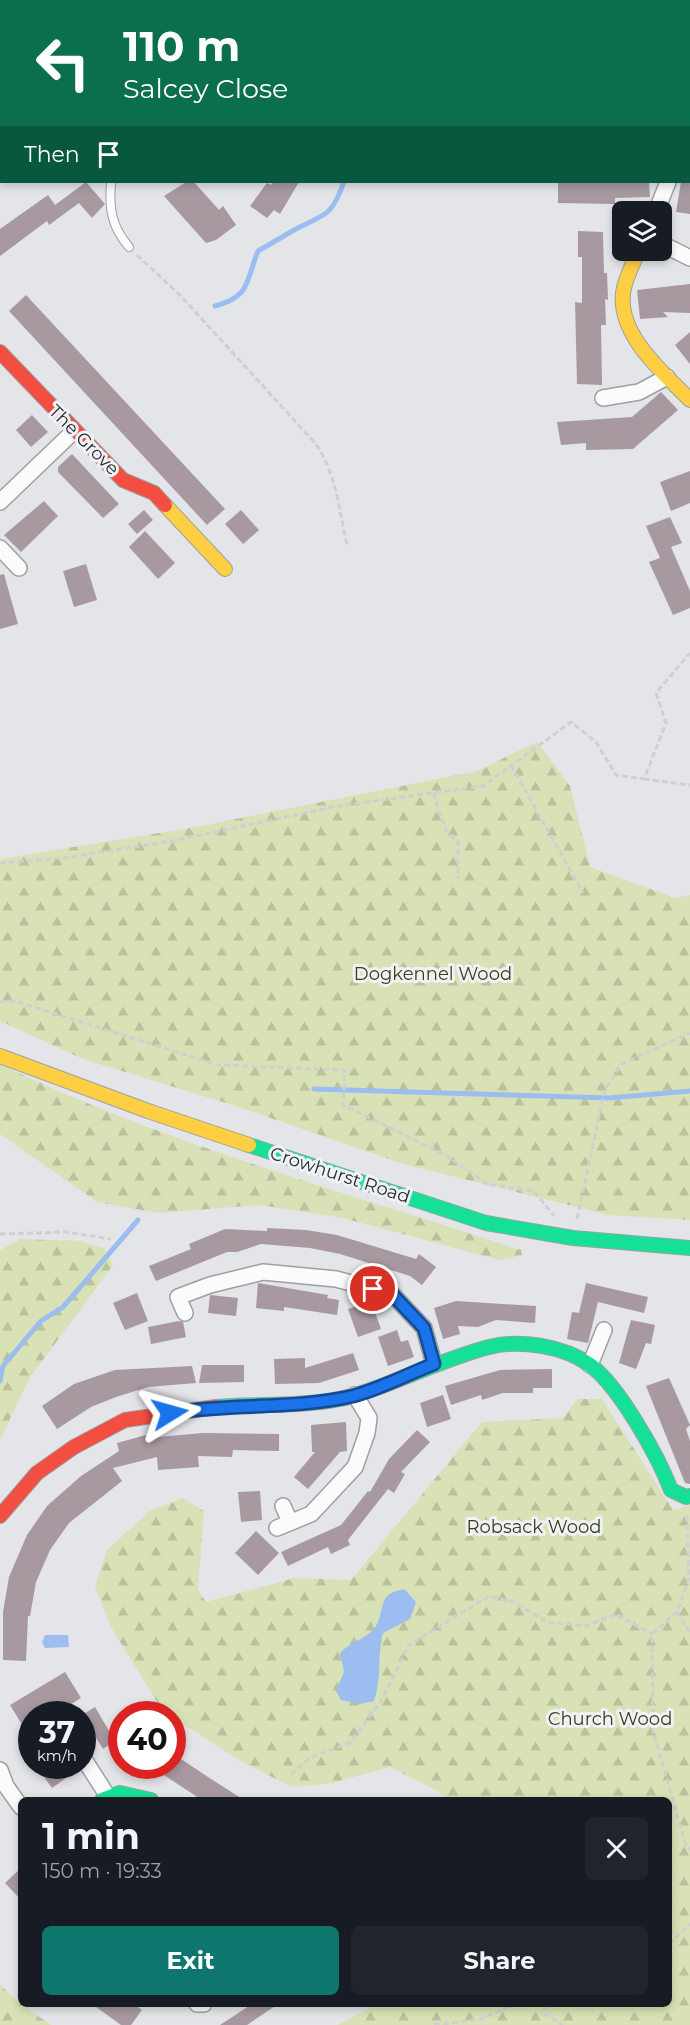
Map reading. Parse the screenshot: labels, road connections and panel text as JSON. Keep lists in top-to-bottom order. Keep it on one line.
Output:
{"streets":{"street":["The Grove","Crowhurst Road"]},"parks":["Dogkennel Wood","Robsack Wood","Church Wood"],"page":{"turn":["110 m","Salcey Close"],"then":"Then","speed":"37 km/h","limit":"40","heading":["1 min","150 m · 19:33"],"buttons":["Exit","Share"]}}
